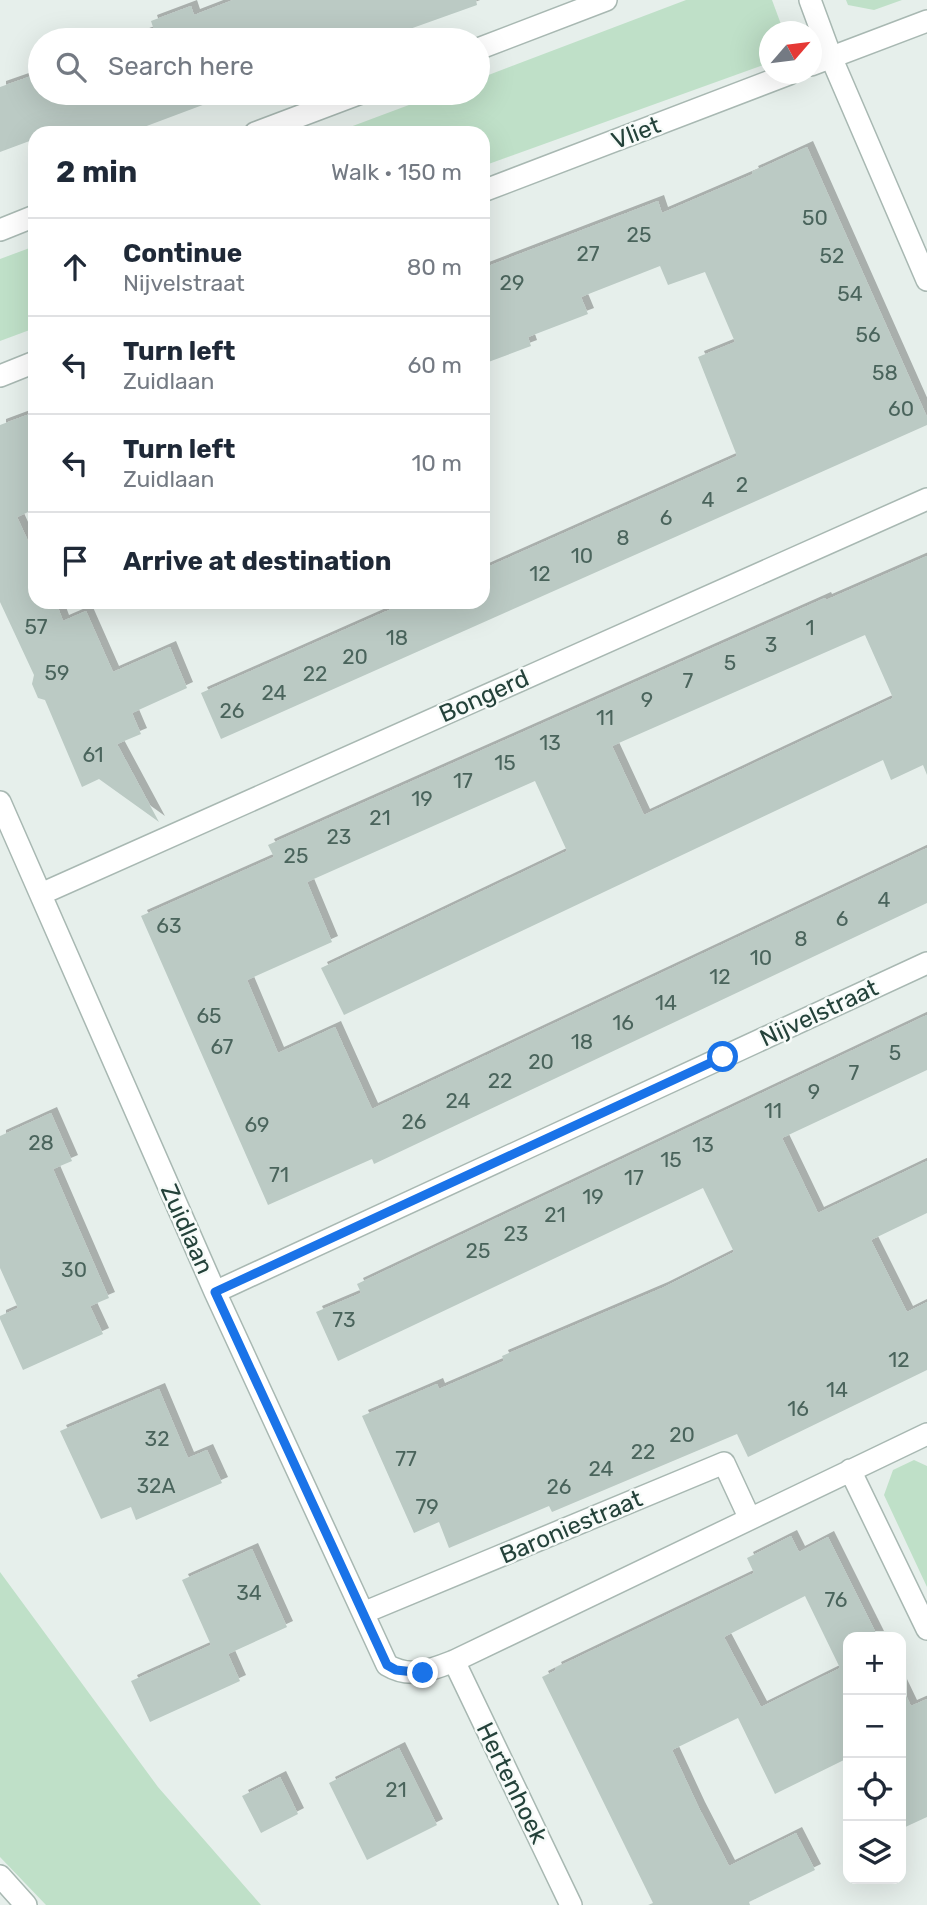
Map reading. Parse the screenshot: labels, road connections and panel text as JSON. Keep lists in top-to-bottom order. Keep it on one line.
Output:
{"streets":{"street":["Vliet","Bongerd","Nijvelstraat","Zuidlaan","Baroniestraat","Hertenhoek"]},"crossings":[["Bongerd","Zuidlaan"],["Nijvelstraat","Zuidlaan"],["Zuidlaan","Baroniestraat"],["Zuidlaan","Hertenhoek"]],"house_numbers":["50","25","27","52","29","54","56","58","60","2","4","6","8","10","12","57","1","18","3","20","5","59","22","7","24","9","26","11","13","61","15","17","19","21","23","25","4","6","63","8","10","12","14","65","16","18","67","5","20","7","22","9","24","11","26","69","28","13","15","71","17","19","21","23","25","30","73","12","14","16","20","32","22","77","24","32A","26","79","34","76","21"],"north":"top right","page":{"search":"Search here","heading":["2 min","Walk · 150 m"],"list":[["Continue","Nijvelstraat","80 m"],["Turn left","Zuidlaan","60 m"],["Turn left","Zuidlaan","10 m"],"Arrive at destination"],"map_buttons":["+","−"]}}
